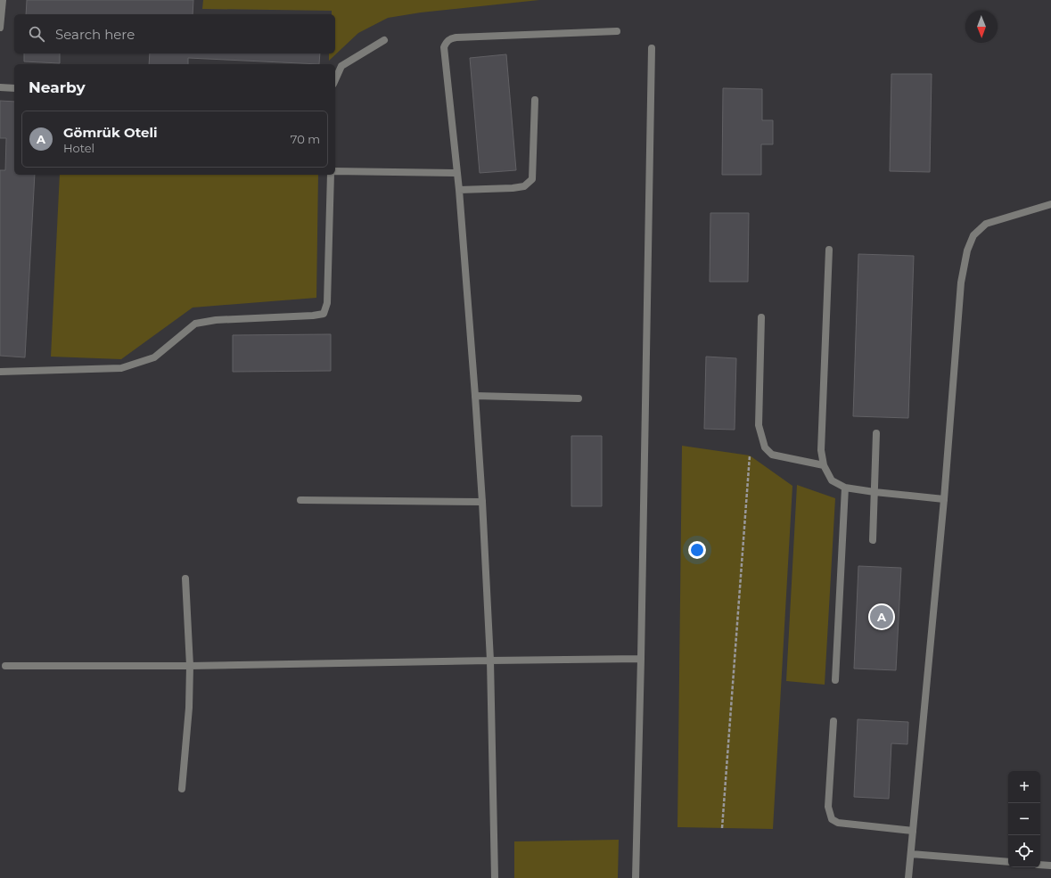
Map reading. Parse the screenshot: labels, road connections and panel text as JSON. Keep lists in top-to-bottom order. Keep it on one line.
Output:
{"north":"bottom","page":{"search":"Search here","heading":"Nearby","list":[{"mark":"A","name":"Gömrük Oteli","note":"Hotel","value":"70 m"}],"pins":"A","map_buttons":["+","−"]}}
